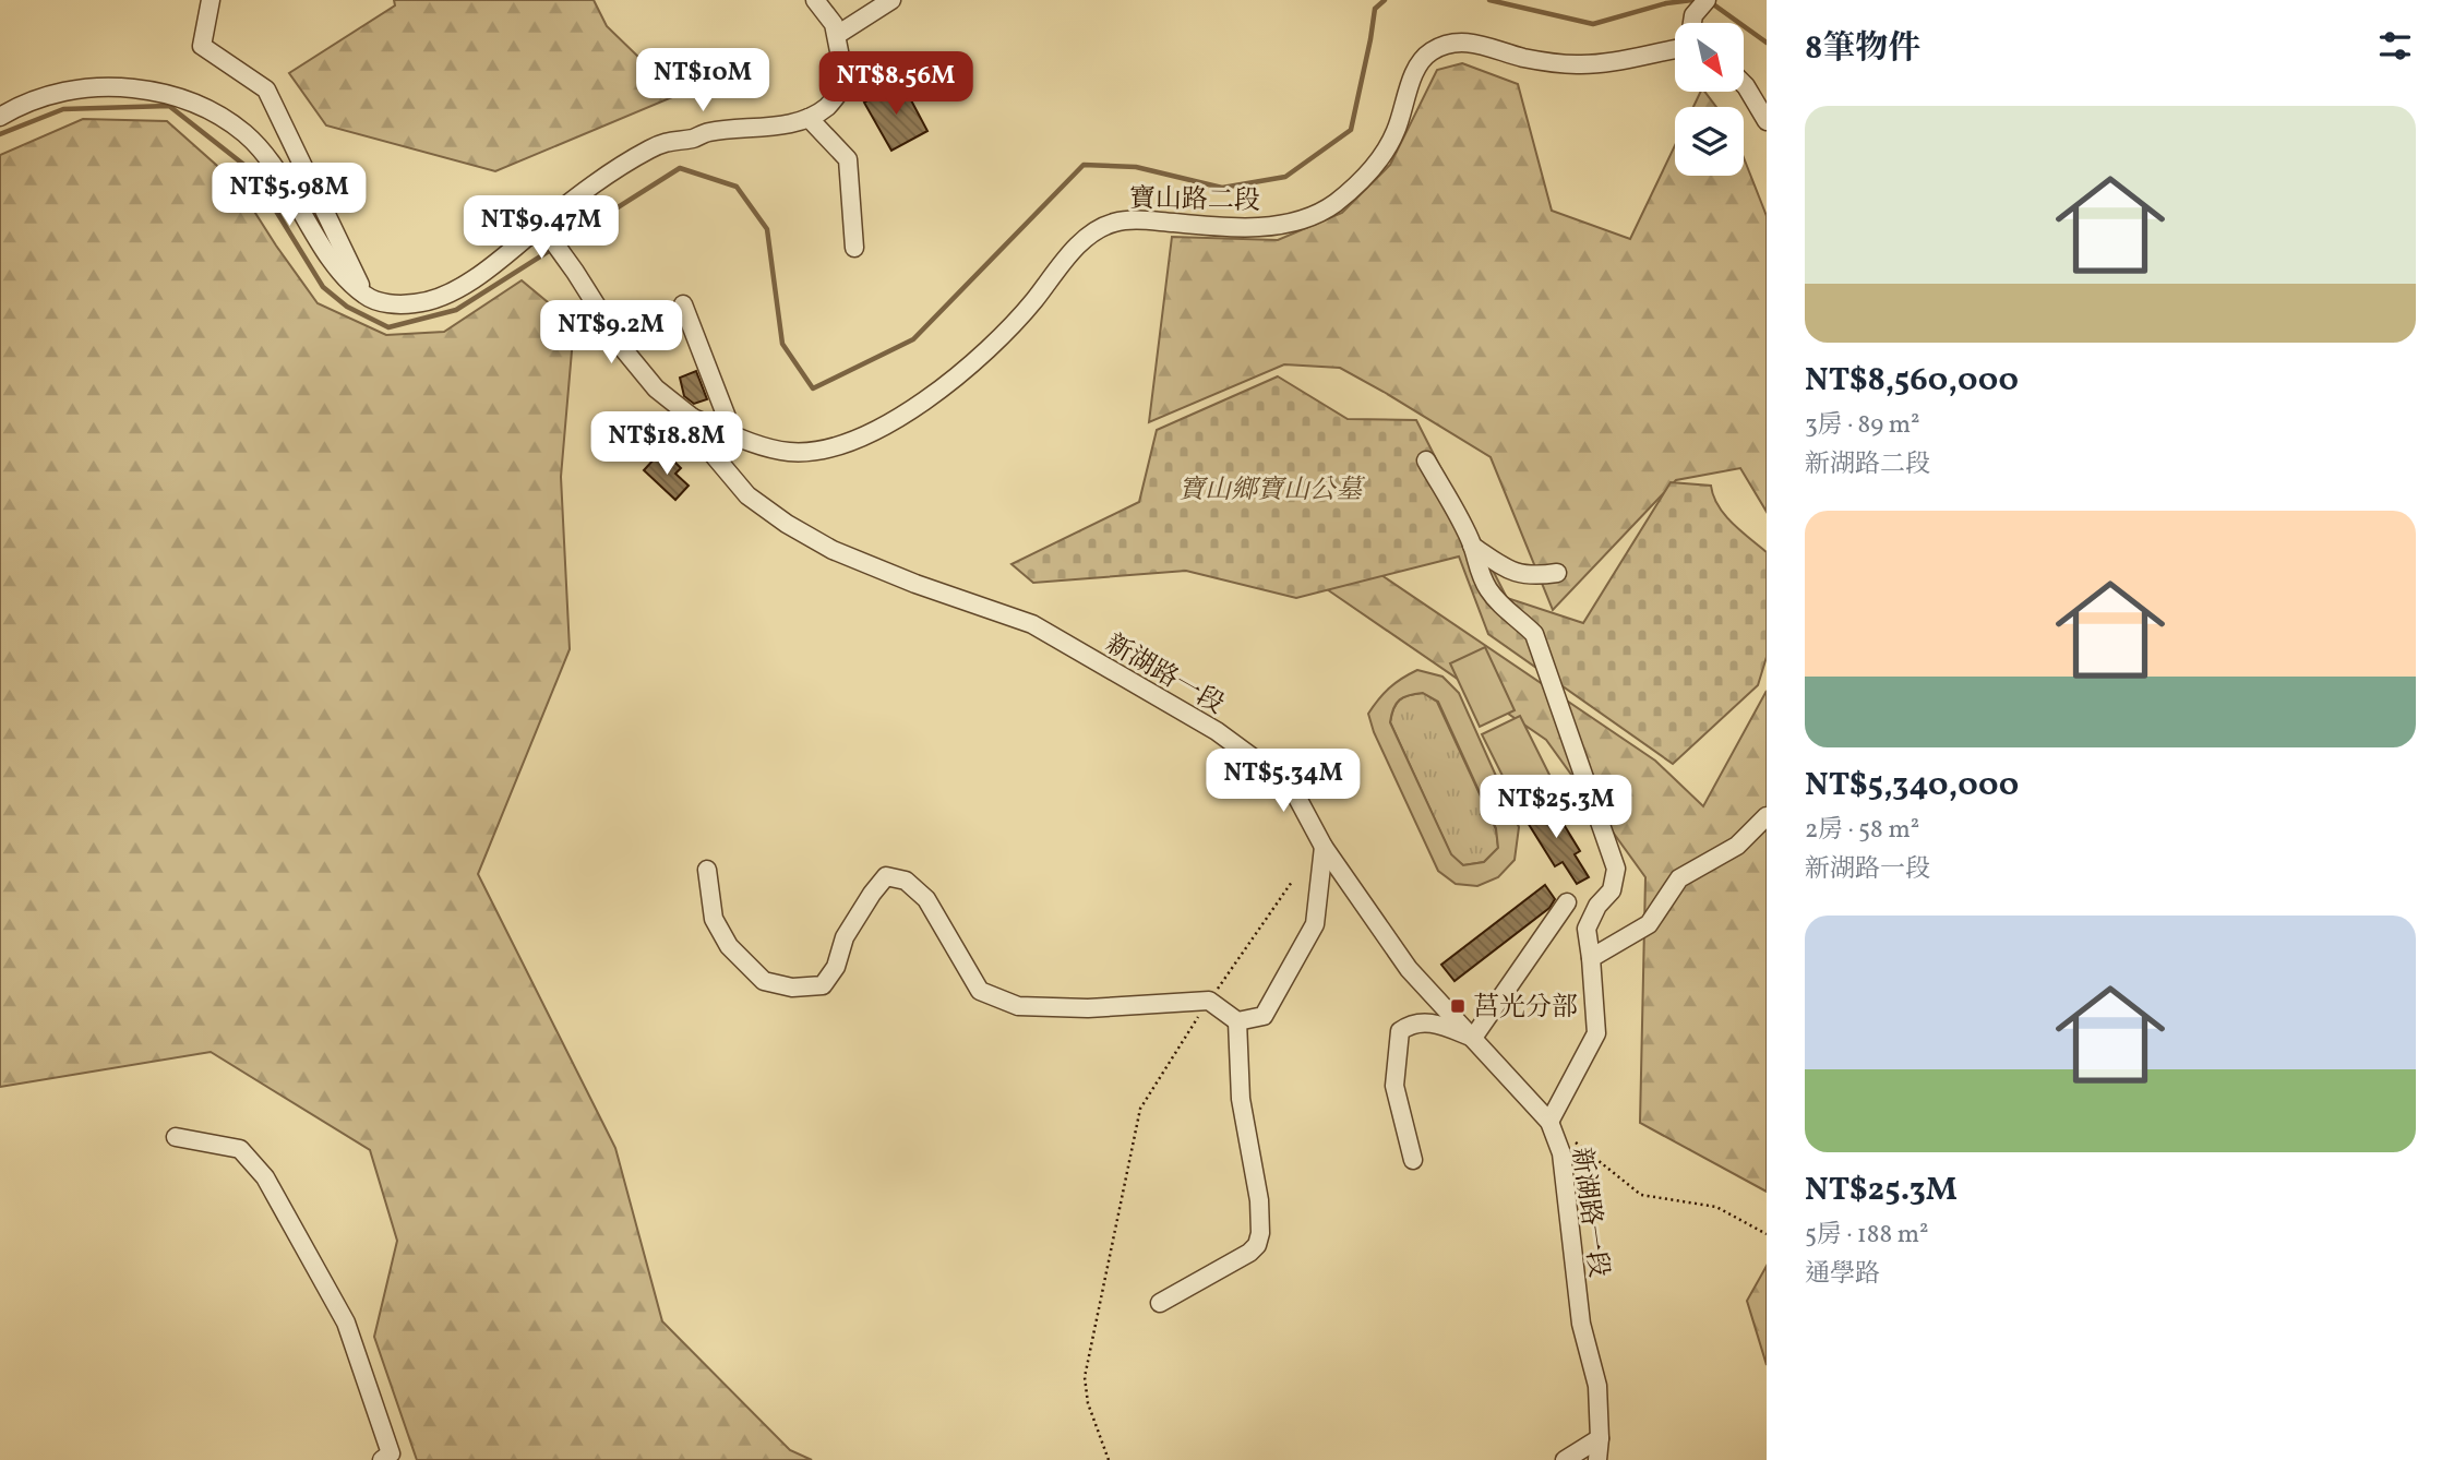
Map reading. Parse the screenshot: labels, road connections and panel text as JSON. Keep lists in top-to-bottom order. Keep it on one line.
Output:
{"streets":{"street":["寶山路二段","新湖路一段"]},"crossings":[["寶山路二段","新湖路一段"]],"parks":["寶山鄉寶山公墓"],"places":{"transit":["莒光分部"]},"north":"bottom right","page":{"heading":"8筆物件","price":["NT$10M","NT$8.56M","NT$5.98M","NT$9.47M","NT$9.2M","NT$18.8M","NT$5.34M","NT$25.3M"],"list":[{"name":"NT$8,560,000","note":"3房 · 89 m² · 新湖路二段"},{"name":"NT$5,340,000","note":"2房 · 58 m² · 新湖路一段"},{"name":"NT$25.3M","note":"5房 · 188 m² · 通學路"}]}}
